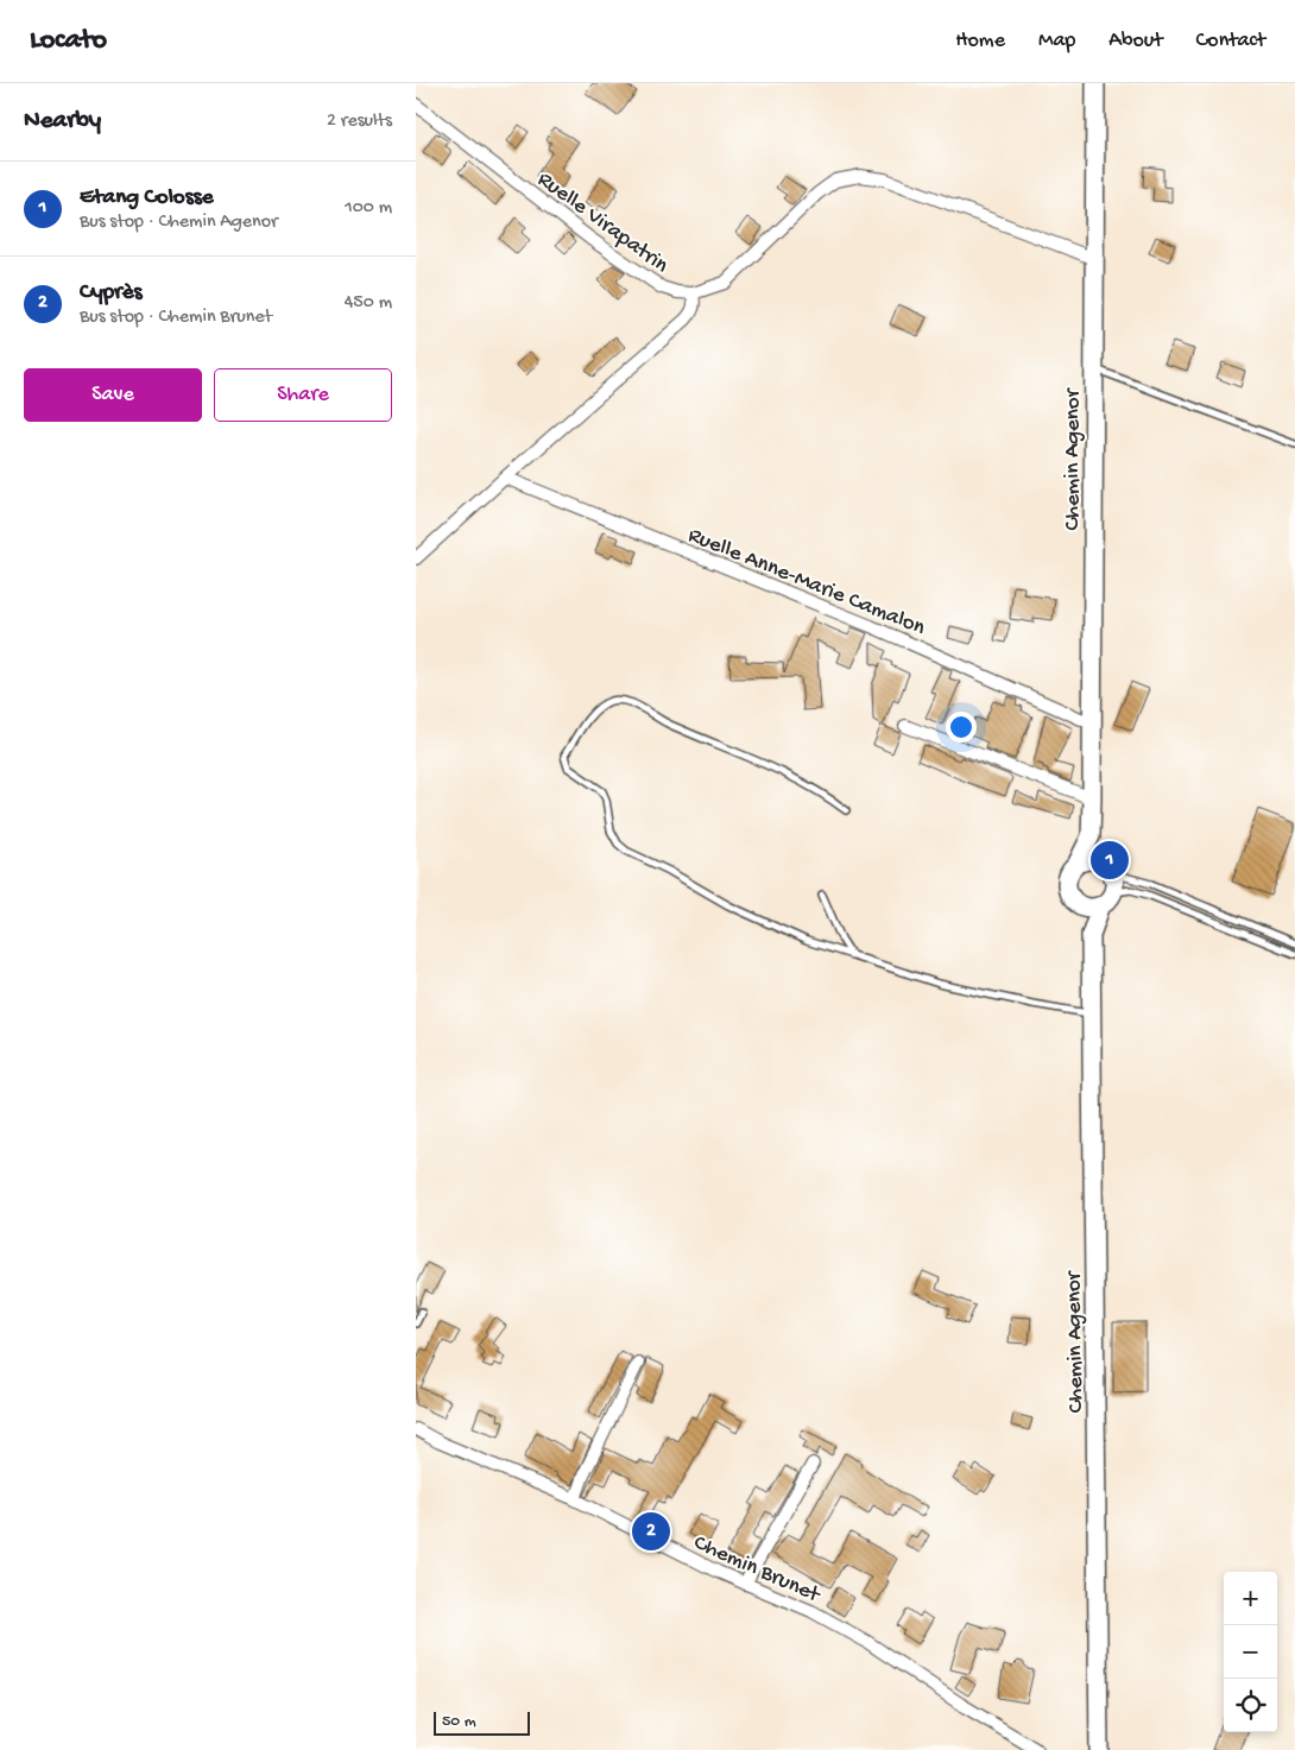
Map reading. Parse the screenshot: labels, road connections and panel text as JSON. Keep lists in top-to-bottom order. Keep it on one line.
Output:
{"streets":{"main road":["Chemin Agenor"],"street":["Ruelle Virapatrin","Ruelle Anne-Marie Camalon","Chemin Brunet"]},"crossings":[["Ruelle Virapatrin","Chemin Agenor"],["Chemin Agenor","Ruelle Anne-Marie Camalon"]],"scale_bar":"50 m","page":{"header":"Locato","nav":["Home","Map","About","Contact"],"heading":["Nearby","2 results"],"list":[{"mark":"1","name":"Etang Colosse","note":"Bus stop · Chemin Agenor","value":"100 m"},{"mark":"2","name":"Cyprès","note":"Bus stop · Chemin Brunet","value":"450 m"}],"buttons":["Save","Share"],"pins":["1","2"],"map_buttons":["+","−"],"scale":"50 m"}}
